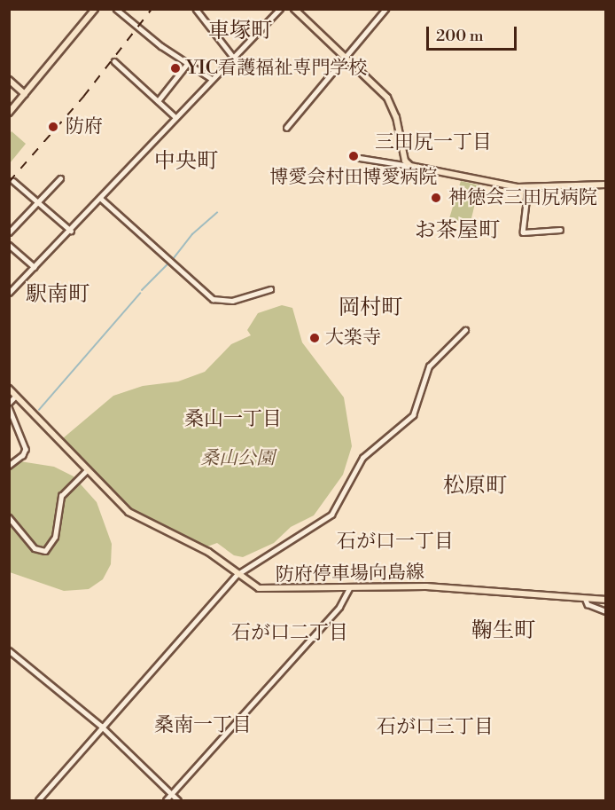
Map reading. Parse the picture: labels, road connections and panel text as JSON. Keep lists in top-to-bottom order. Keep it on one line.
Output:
{"streets":{"main road":["防府停車場向島線"]},"districts":["車塚町","三田尻一丁目","中央町","お茶屋町","駅南町","岡村町","桑山一丁目","松原町","石が口一丁目","鞠生町","石が口二丁目","桑南一丁目","石が口三丁目"],"parks":["桑山公園"],"places":["YIC看護福祉専門学校","防府","博愛会村田博愛病院","神徳会三田尻病院","大楽寺"],"scale_bar":"200 m"}
